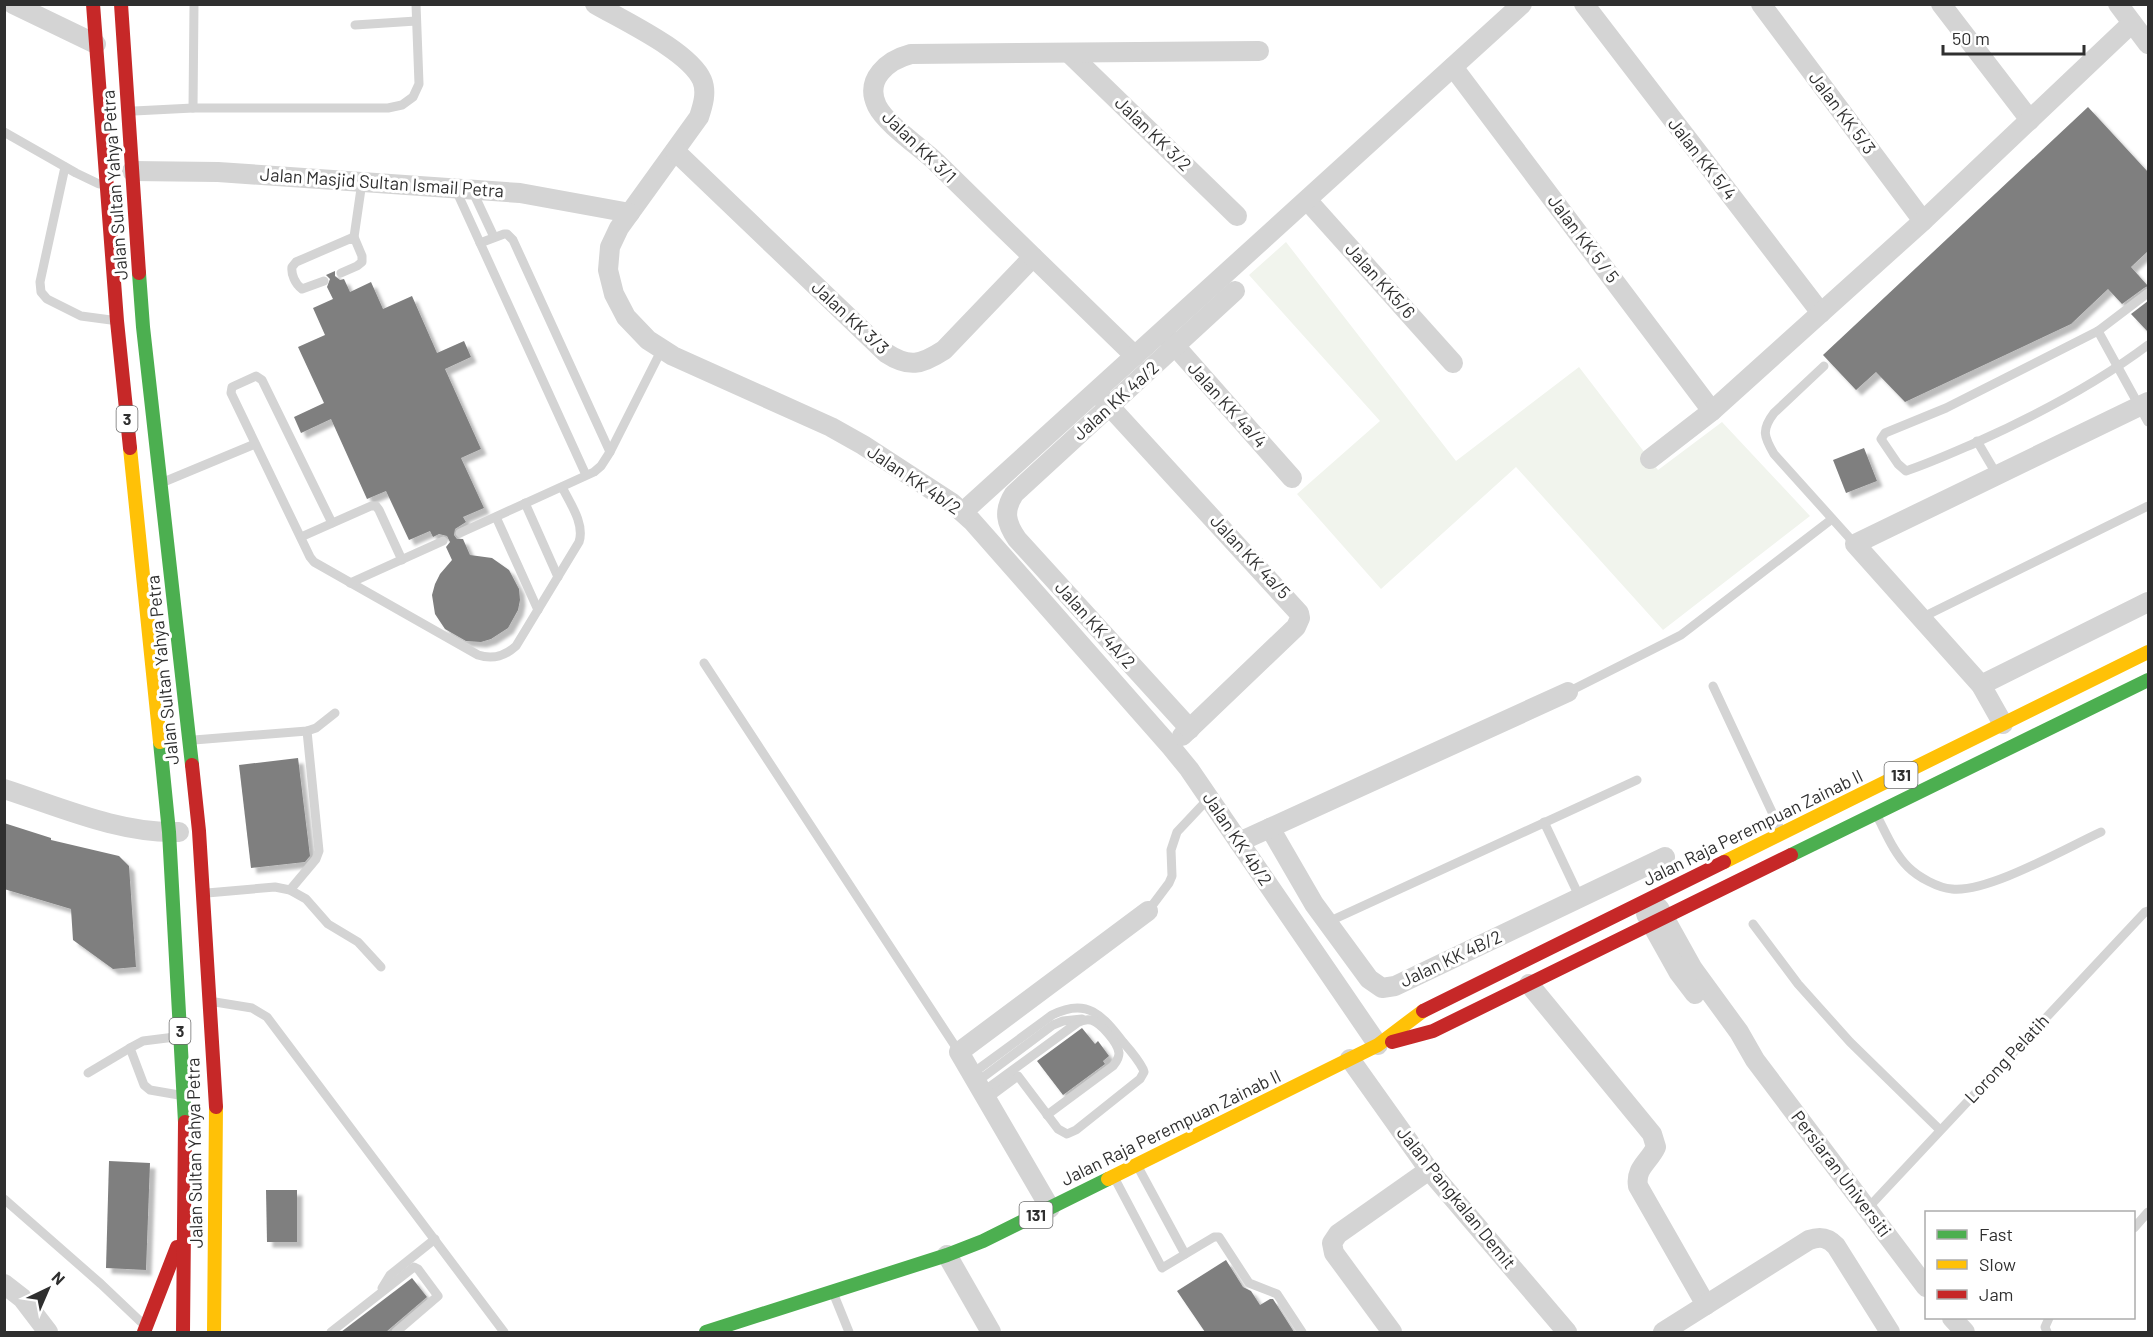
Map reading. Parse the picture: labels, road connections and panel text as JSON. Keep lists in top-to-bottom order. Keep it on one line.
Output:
{"streets":{"main road":["Jalan Sultan Yahya Petra","3","131","Jalan Raja Perempuan Zainab II"],"street":["Jalan KK 5/3","Jalan KK 3/2","Jalan KK 3/1","Jalan KK 5/4","Jalan Masjid Sultan Ismail Petra","Jalan KK 5 / 5","Jalan KK5/6","Jalan KK 3/3","Jalan KK 4a/2","Jalan KK 4a/4","Jalan KK 4b/2","Jalan KK 4a/5","Jalan KK 4A/2","Jalan KK 4B/2","Persiaran Universiti","Jalan Pangkalan Demit"],"lane":["Lorong Pelatih"]},"crossings":[["Jalan KK 3/2","Jalan KK 3/1"],["Jalan KK 3/1","Jalan KK 3/3"],["Jalan Masjid Sultan Ismail Petra","Jalan Sultan Yahya Petra"],["Jalan Masjid Sultan Ismail Petra","Jalan KK 4b/2"],["Jalan KK 3/3","Jalan KK 4b/2"],["Jalan KK 4a/2","Jalan KK 4a/4"],["Jalan KK 4a/2","Jalan KK 4a/5"],["Jalan KK 4a/2","Jalan KK 4A/2"],["Jalan KK 4b/2","Jalan KK 4a/5"],["Jalan KK 4b/2","Jalan Raja Perempuan Zainab II"],["Jalan KK 4a/5","Jalan KK 4A/2"],["Jalan Raja Perempuan Zainab II","Persiaran Universiti"],["Jalan Raja Perempuan Zainab II","Jalan Pangkalan Demit"],["Lorong Pelatih","Persiaran Universiti"]],"legend":["Fast","Slow","Jam"],"scale_bar":"50 m","north":"top right"}
